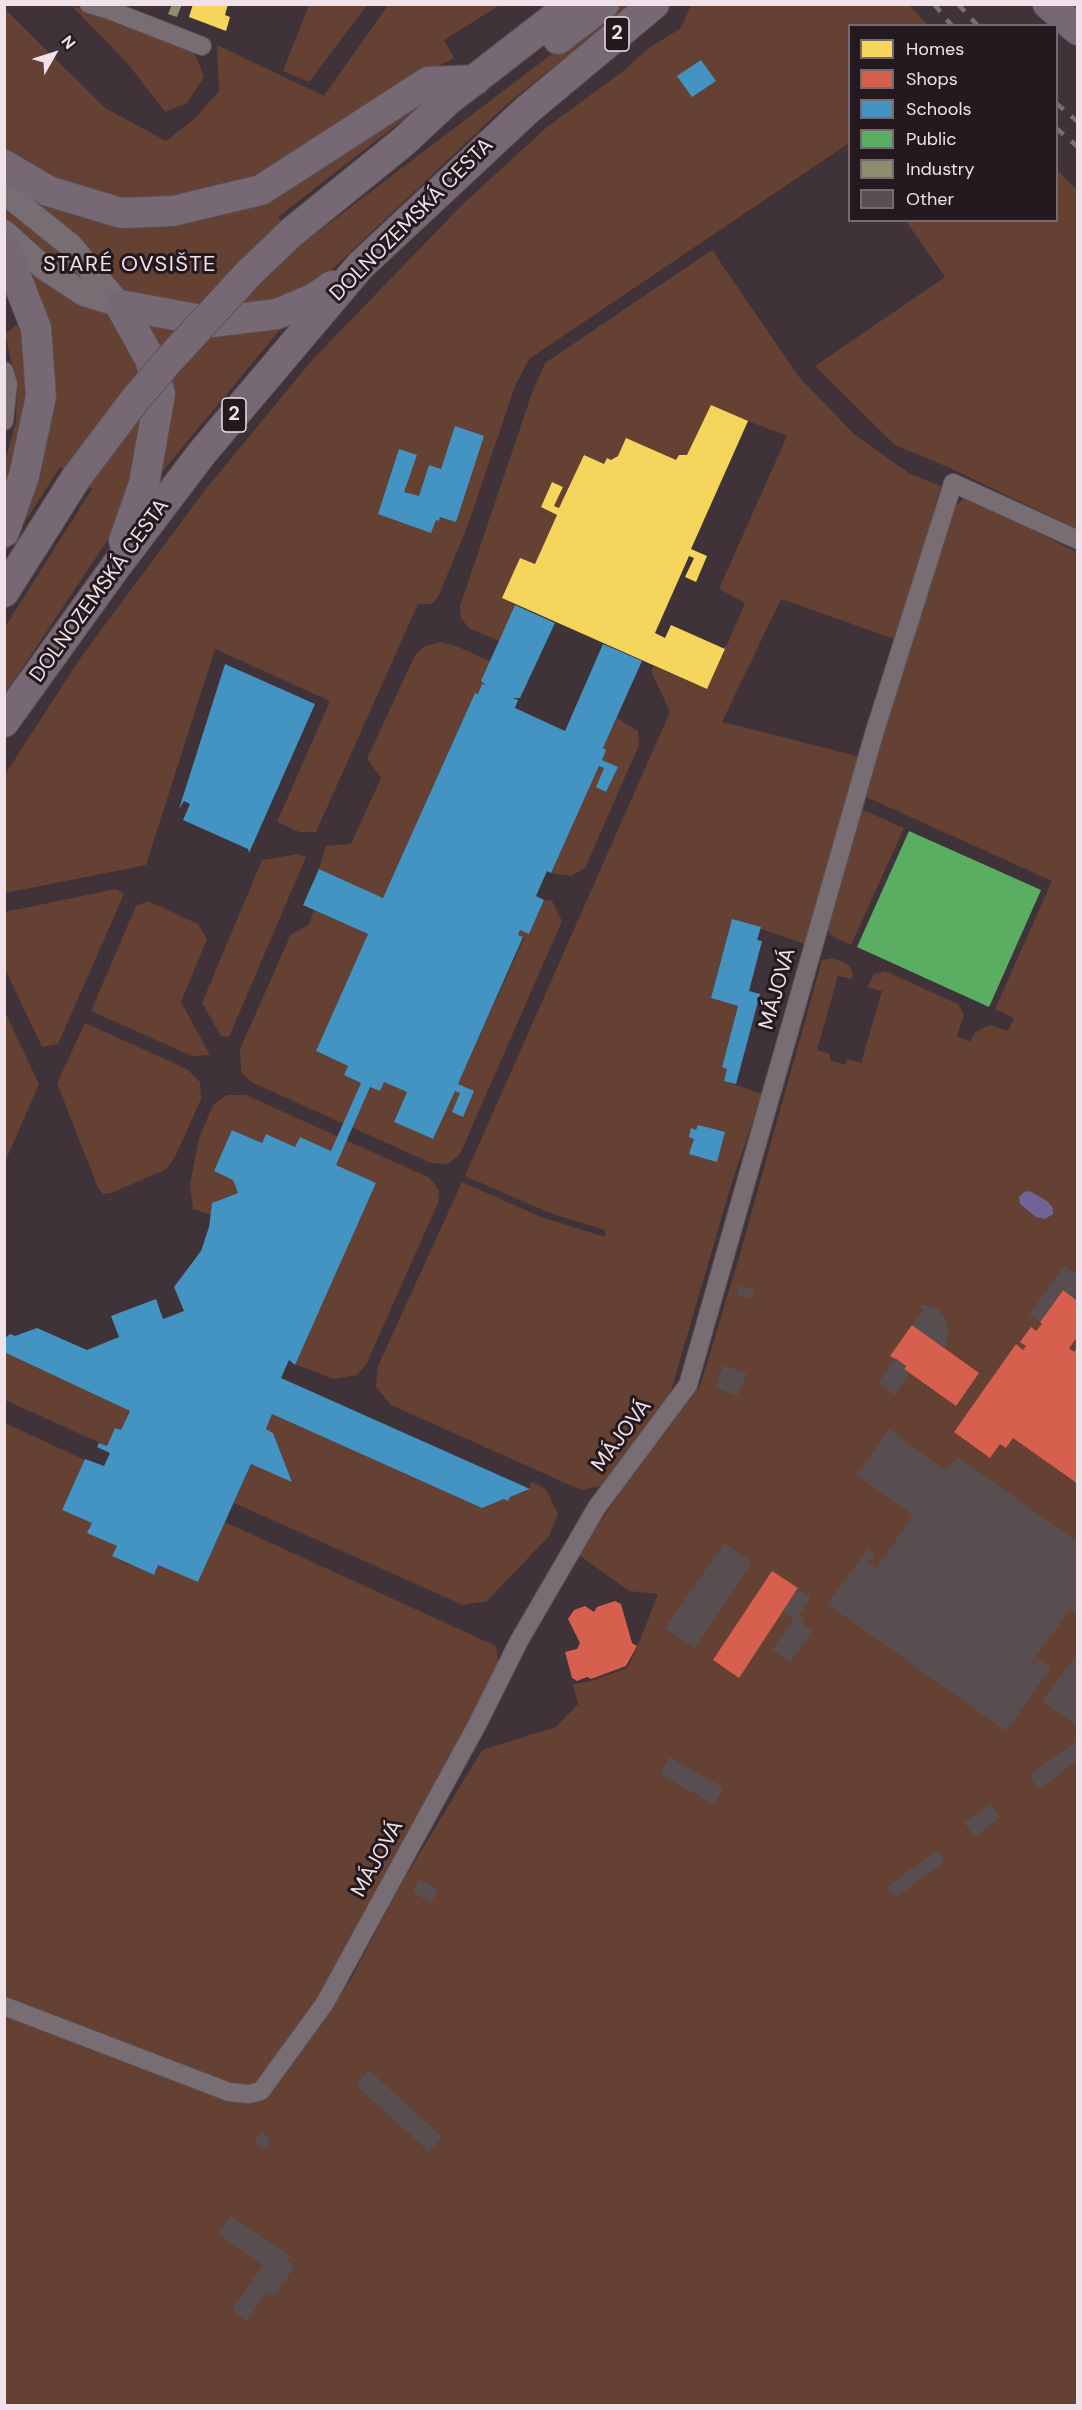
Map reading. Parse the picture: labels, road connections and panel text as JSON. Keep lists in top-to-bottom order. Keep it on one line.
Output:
{"streets":{"main road":["2","DOLNOZEMSKÁ CESTA"],"street":["MÁJOVÁ"]},"districts":["STARÉ OVSIŠTE"],"legend":["Homes","Shops","Schools","Public","Industry","Other"],"north":"top right"}
